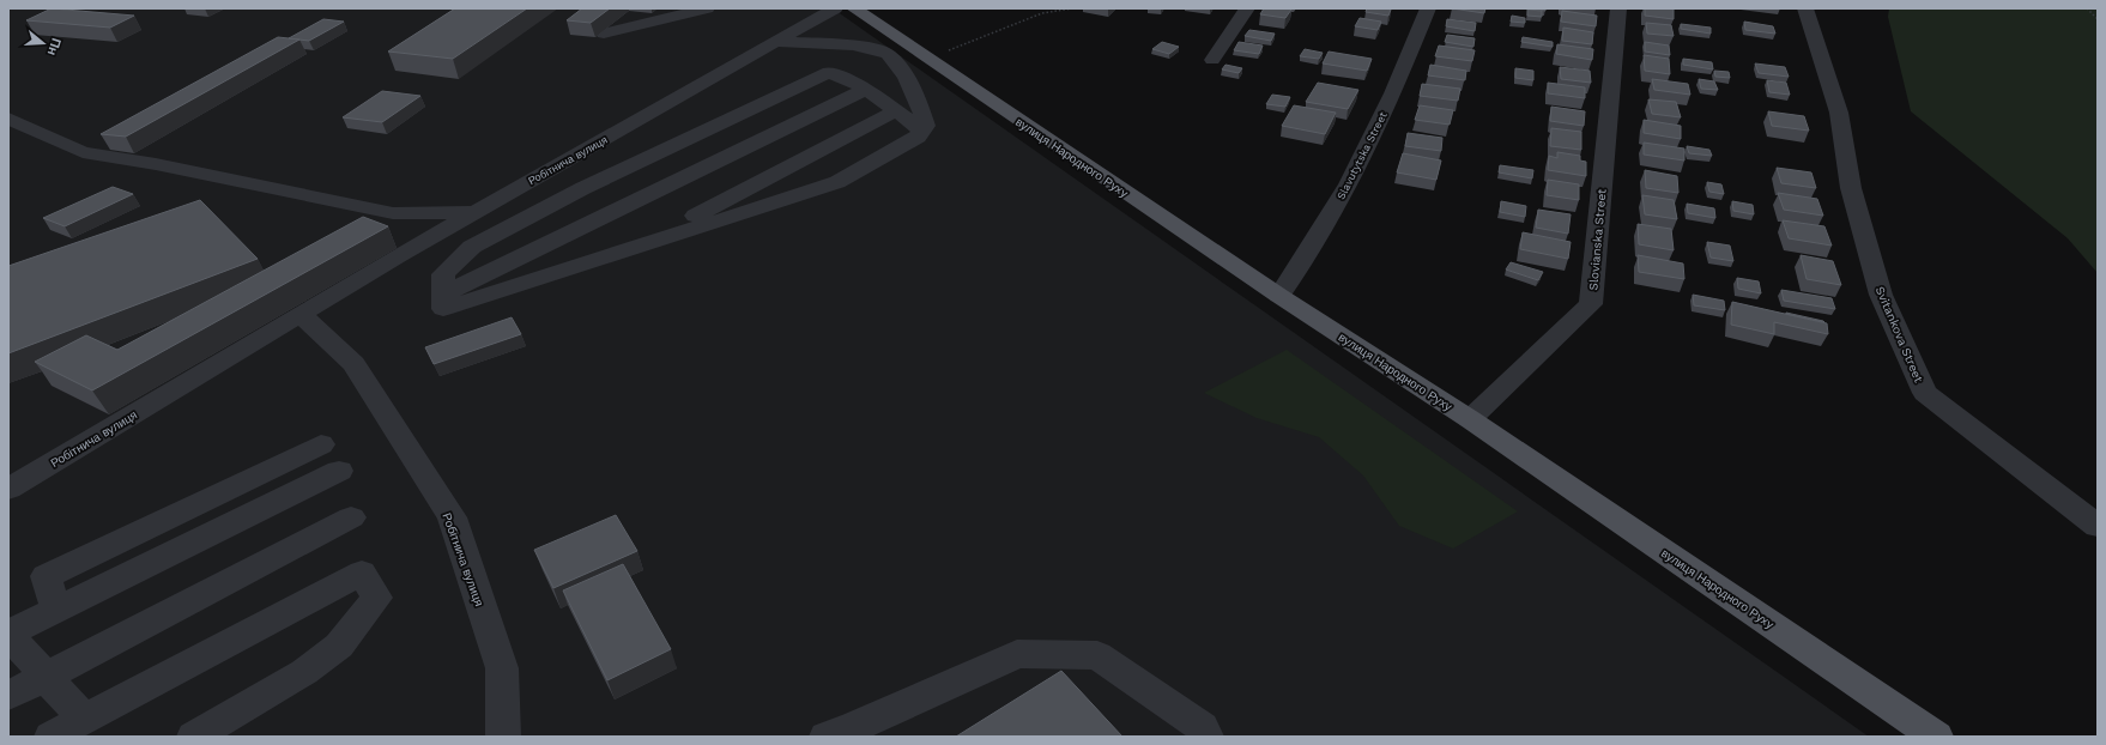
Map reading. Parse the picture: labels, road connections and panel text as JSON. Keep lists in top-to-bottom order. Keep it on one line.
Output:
{"streets":{"main road":["вулиця Народного Руху"],"street":["Slavutytska Street","Робітнича вулиця","Slovianska Street","Svitankova Street"]},"crossings":[["Slavutytska Street","вулиця Народного Руху"],["вулиця Народного Руху","Slovianska Street"]],"north":"right"}
